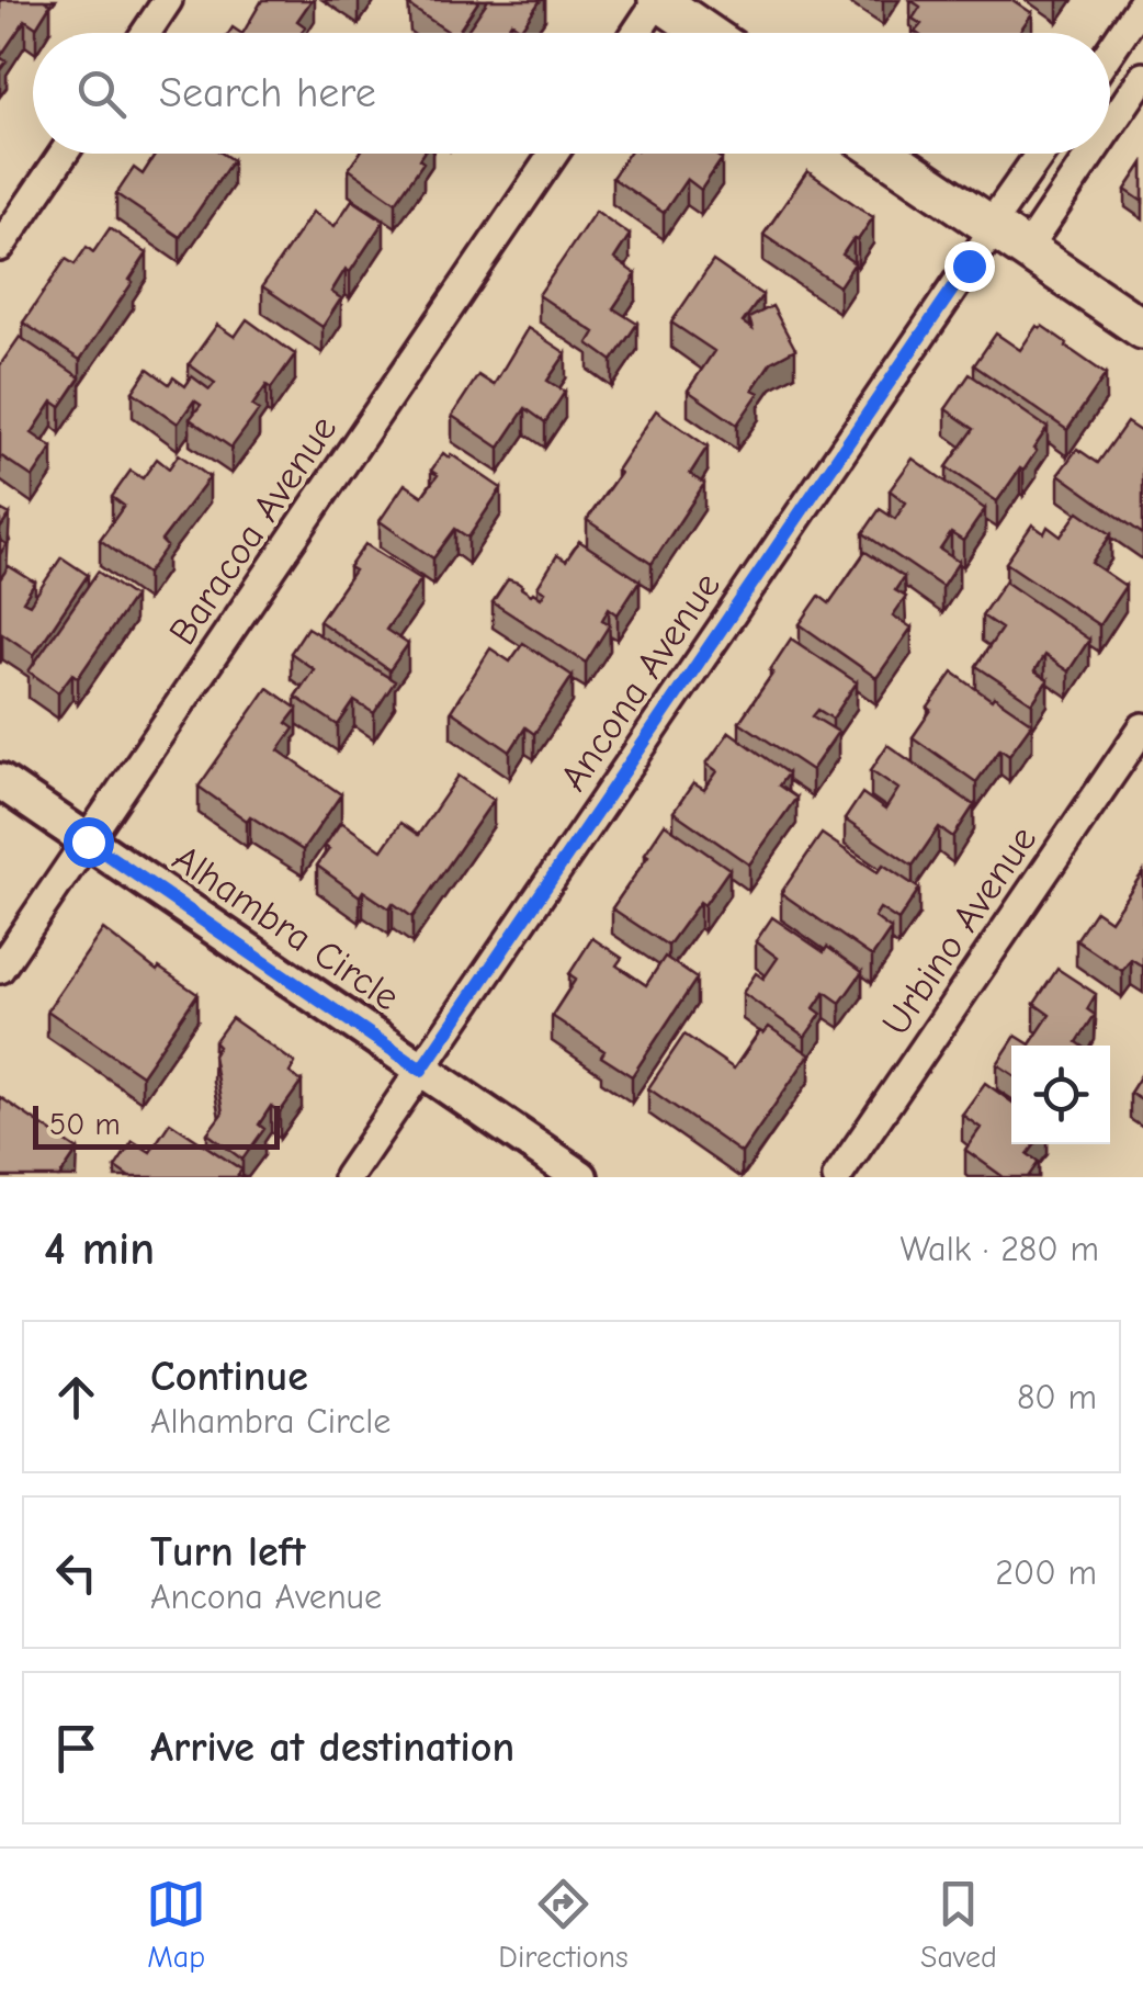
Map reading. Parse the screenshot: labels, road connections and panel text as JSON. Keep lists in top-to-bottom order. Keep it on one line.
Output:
{"streets":{"street":["Baracoa Avenue","Ancona Avenue","Alhambra Circle","Urbino Avenue"]},"crossings":[["Baracoa Avenue","Alhambra Circle"],["Ancona Avenue","Alhambra Circle"]],"scale_bar":"50 m","page":{"search":"Search here","scale":"50 m","heading":["4 min","Walk · 280 m"],"list":[["Continue","Alhambra Circle","80 m"],["Turn left","Ancona Avenue","200 m"],"Arrive at destination"],"nav":["Map","Directions","Saved"]}}
